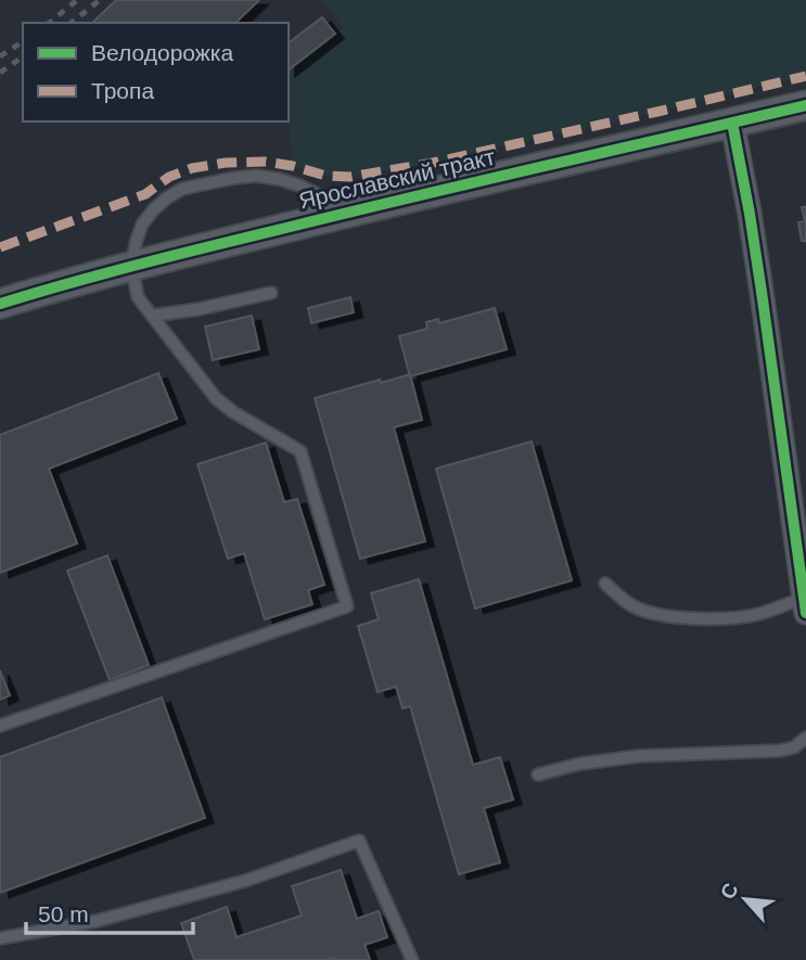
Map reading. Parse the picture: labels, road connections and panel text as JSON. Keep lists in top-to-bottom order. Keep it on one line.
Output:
{"streets":{"street":["Ярославский тракт"]},"legend":["Велодорожка","Тропа"],"scale_bar":"50 m","north":"top left"}
